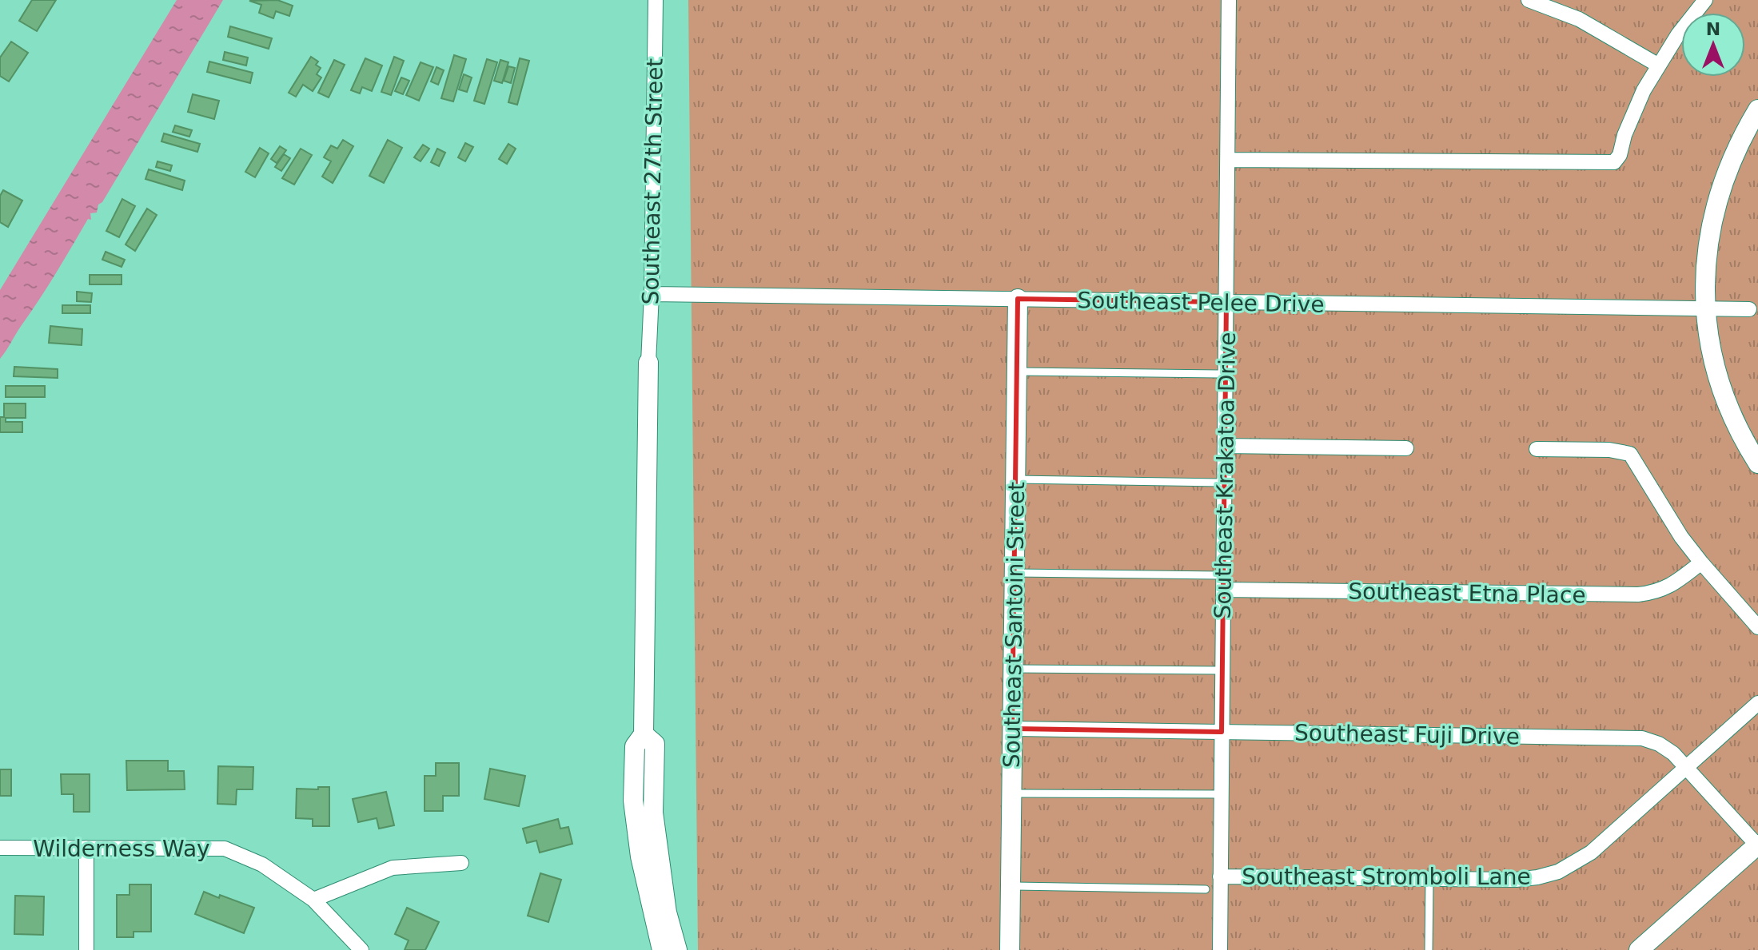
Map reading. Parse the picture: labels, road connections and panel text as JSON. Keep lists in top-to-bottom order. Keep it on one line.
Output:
{"streets":{"street":["Southeast 27th Street","Southeast Pelee Drive","Southeast Krakatoa Drive","Southeast Etna Place","Southeast Santoini Street","Southeast Fuji Drive","Wilderness Way","Southeast Stromboli Lane"]},"crossings":[["Southeast 27th Street","Southeast Pelee Drive"],["Southeast Pelee Drive","Southeast Krakatoa Drive"],["Southeast Pelee Drive","Southeast Santoini Street"],["Southeast Krakatoa Drive","Southeast Etna Place"],["Southeast Krakatoa Drive","Southeast Fuji Drive"],["Southeast Krakatoa Drive","Southeast Stromboli Lane"],["Southeast Santoini Street","Southeast Fuji Drive"],["Southeast Fuji Drive","Southeast Stromboli Lane"]],"north":"top"}
